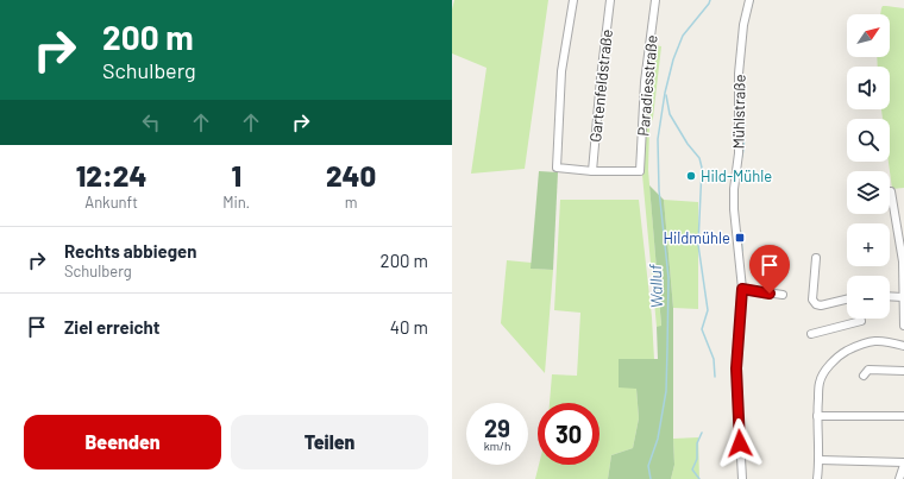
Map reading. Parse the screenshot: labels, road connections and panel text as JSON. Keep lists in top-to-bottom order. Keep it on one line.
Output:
{"streets":{"street":["Gartenfeldstraße","Paradiesstraße","Mühlstraße"]},"crossings":[["Gartenfeldstraße","Paradiesstraße"]],"water":["Walluf"],"places":{"other":["Hild-Mühle"],"transit":["Hildmühle"]},"north":"top right","page":{"turn":["200 m","Schulberg"],"map_buttons":["+","−"],"eta":["12:24","Ankunft","1","Min.","240","m"],"list":[{"name":"Rechts abbiegen","note":"Schulberg","value":"200 m"},{"name":"Ziel erreicht","value":"40 m"}],"speed":"29 km/h","limit":"30","buttons":["Beenden","Teilen"]}}
